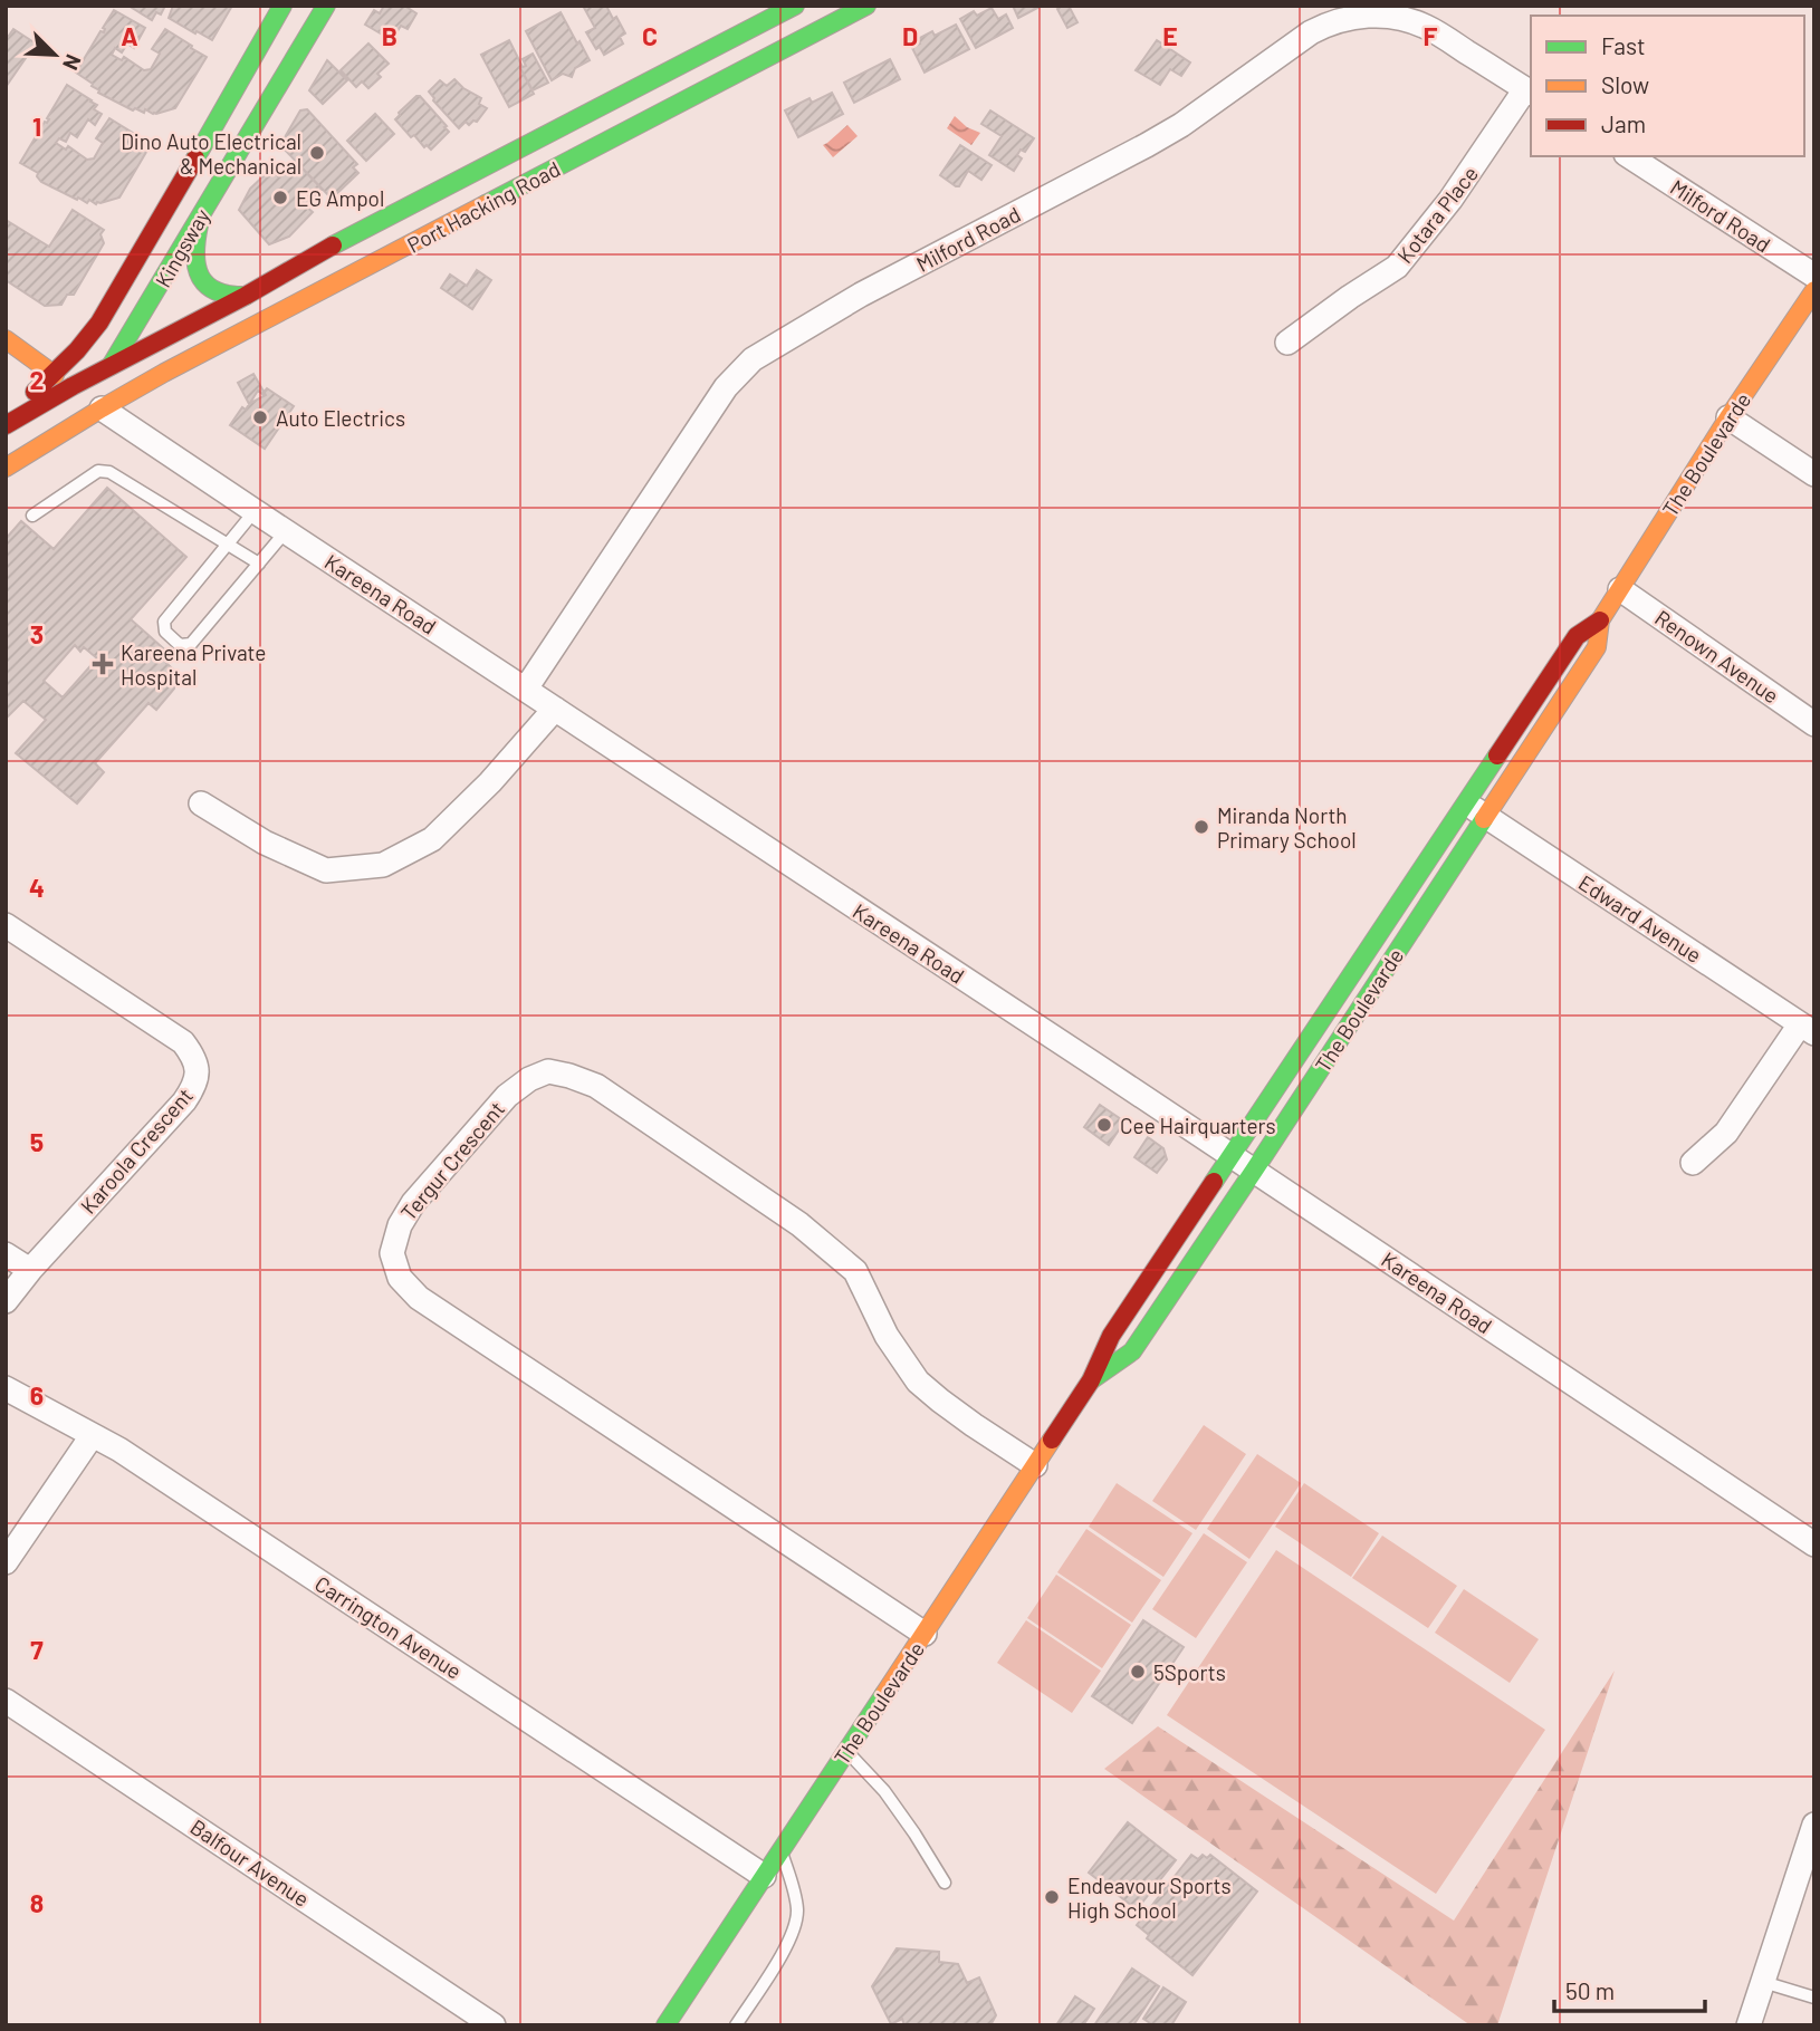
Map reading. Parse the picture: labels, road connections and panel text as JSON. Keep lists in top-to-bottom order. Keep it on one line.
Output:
{"streets":{"main road":["Port Hacking Road","Kingsway","The Boulevarde","Kareena Road"],"street":["Kotara Place","Milford Road","Renown Avenue","Edward Avenue","Karoola Crescent","Tergur Crescent","Carrington Avenue","Balfour Avenue"]},"crossings":[["Port Hacking Road","Kingsway"],["Port Hacking Road","Kareena Road"],["Kotara Place","Milford Road"],["Milford Road","Kareena Road"],["Kingsway","Kareena Road"],["The Boulevarde","Kareena Road"],["The Boulevarde","Renown Avenue"],["The Boulevarde","Edward Avenue"],["The Boulevarde","Tergur Crescent"],["The Boulevarde","Carrington Avenue"]],"places":{"other":["Dino Auto Electrical & Mechanical","EG Ampol","Auto Electrics","Miranda North Primary School","Cee Hairquarters","5Sports","Endeavour Sports High School"],"health":["Kareena Private Hospital"]},"legend":["Fast","Slow","Jam"],"scale_bar":"50 m","north":"bottom right","grid":{"columns":["A","B","C","D","E","F"],"rows":["1","2","3","4","5","6","7","8"]}}
